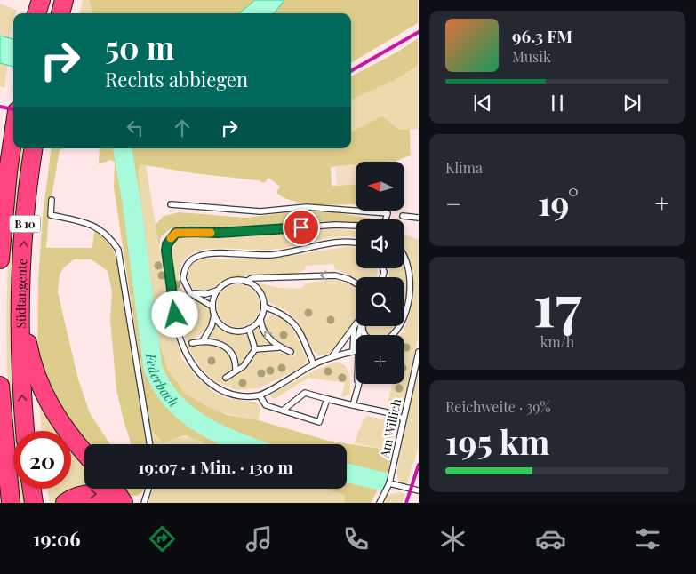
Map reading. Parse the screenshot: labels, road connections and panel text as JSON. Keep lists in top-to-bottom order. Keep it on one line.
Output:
{"streets":{"highway":["B 10","Südtangente"],"lane":["Am Willich"]},"water":["Federbach"],"north":"left","page":{"turn":["50 m","Rechts abbiegen"],"song":["96.3 FM","Musik"],"tile":["Klima",["17","km/h"],["Reichweite · 39%","195 km"]],"map_buttons":"+","heat":["−","19°","+"],"limit":"20","trip":"19:07 · 1 Min. · 130 m","tabs":"19:06"}}
